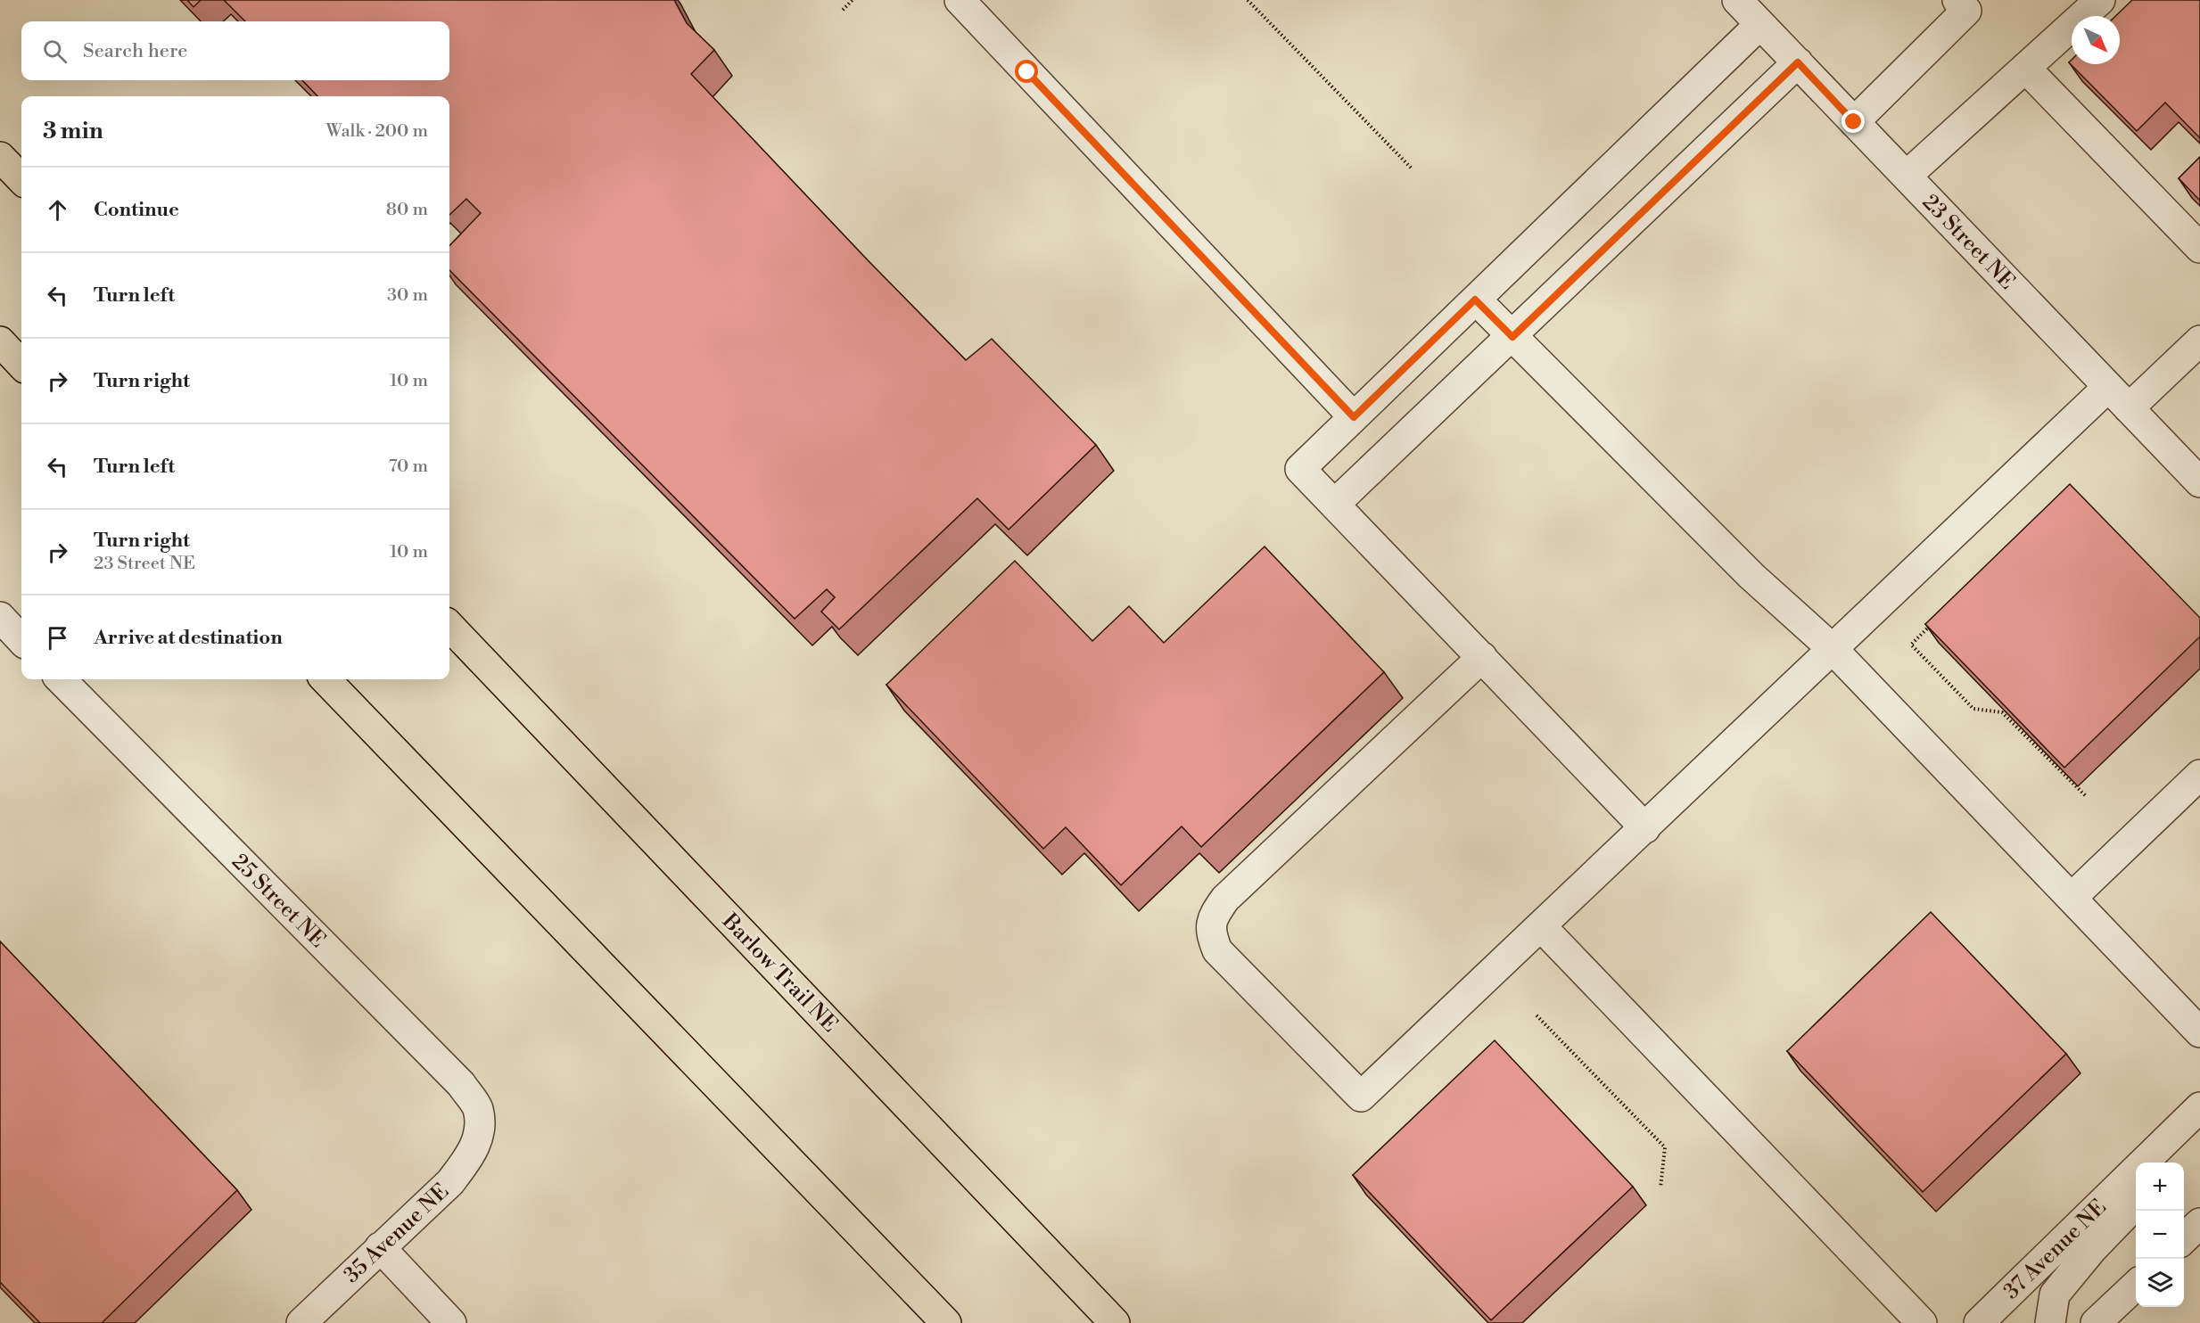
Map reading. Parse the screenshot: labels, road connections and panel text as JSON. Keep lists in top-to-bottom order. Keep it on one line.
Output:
{"streets":{"main road":["Barlow Trail NE"],"street":["23 Street NE","25 Street NE","35 Avenue NE","37 Avenue NE"]},"crossings":[["25 Street NE","35 Avenue NE"]],"north":"bottom right","page":{"search":"Search here","heading":["3 min","Walk · 200 m"],"list":[["Continue","80 m"],["Turn left","30 m"],["Turn right","10 m"],["Turn left","70 m"],["Turn right","23 Street NE","10 m"],"Arrive at destination"],"map_buttons":["+","−"]}}
